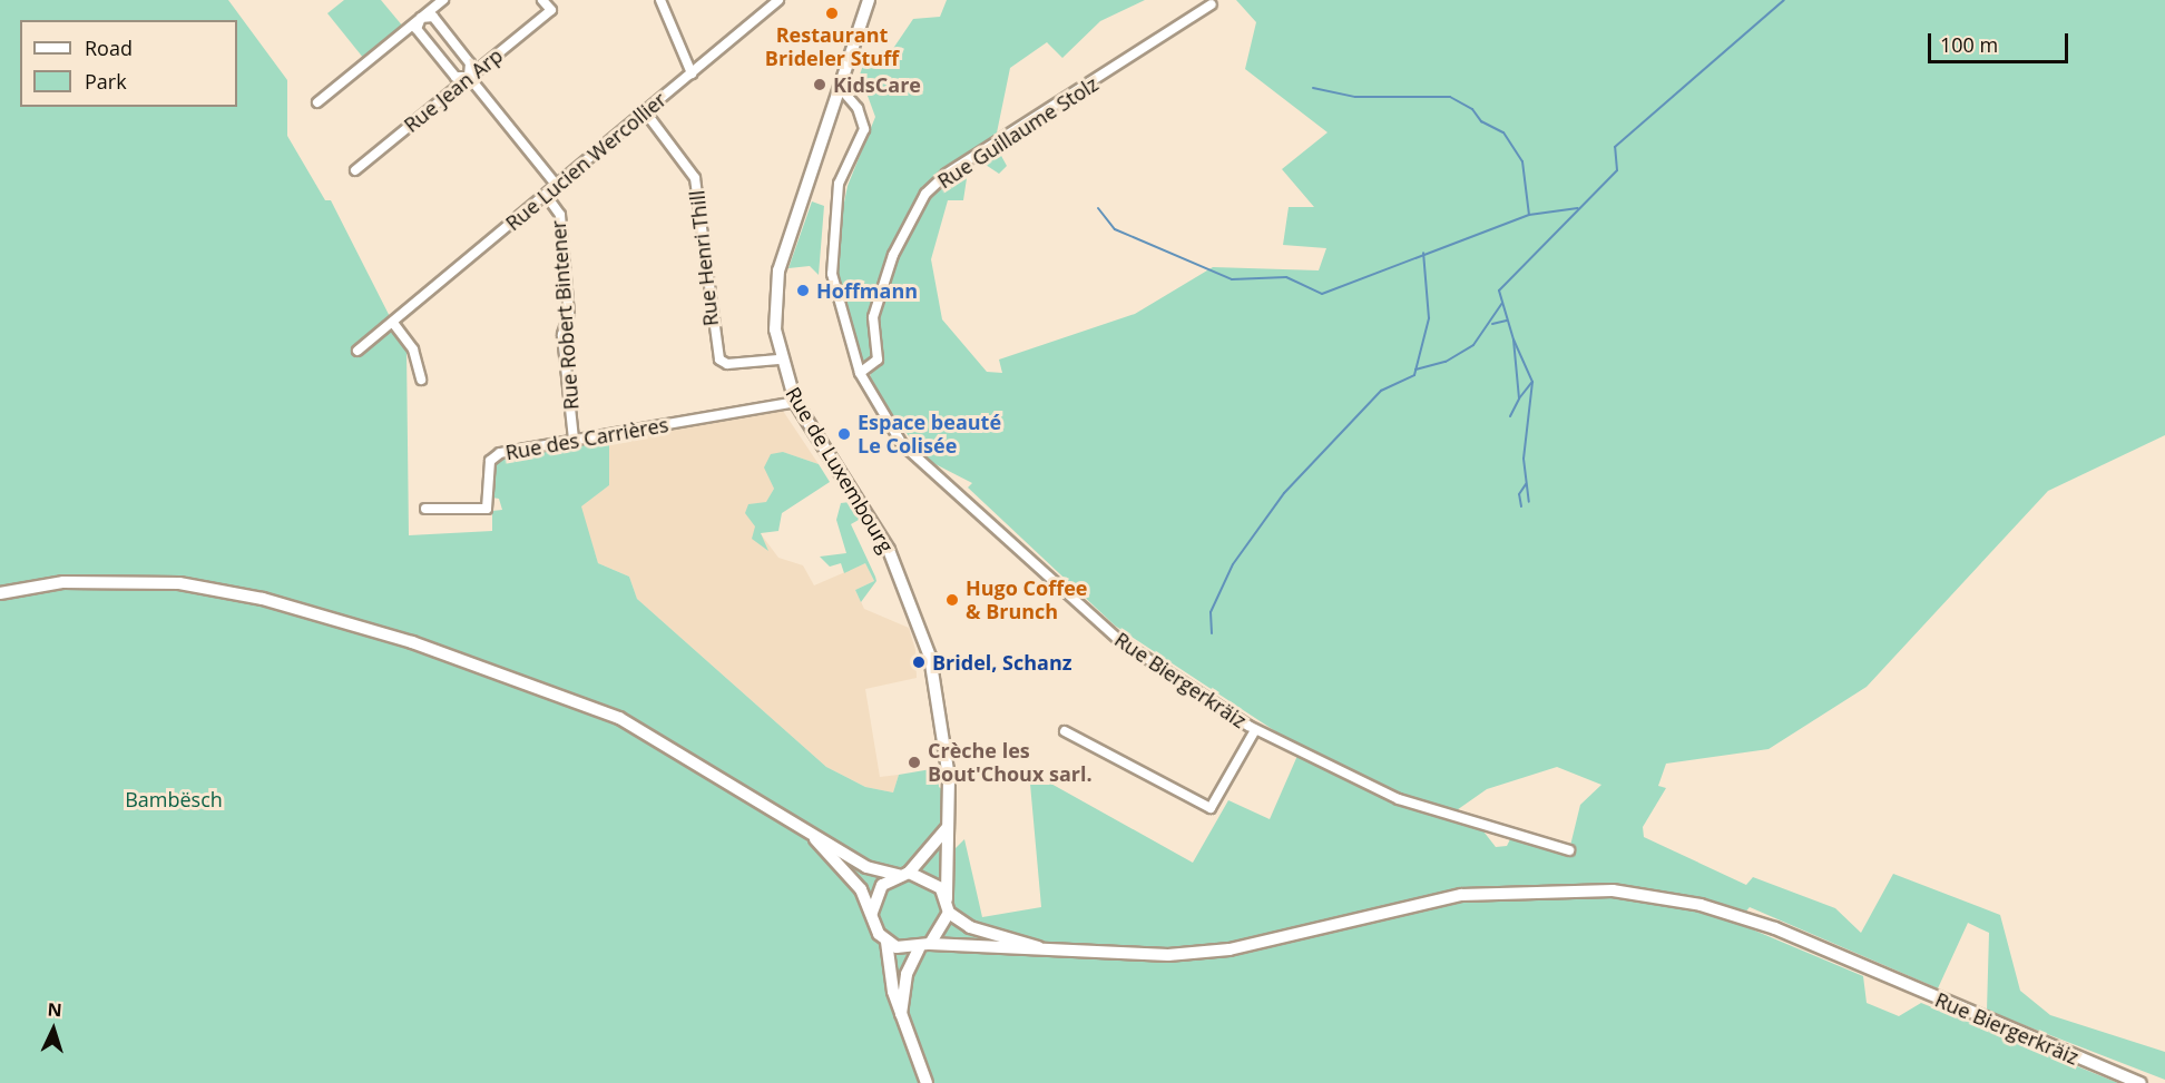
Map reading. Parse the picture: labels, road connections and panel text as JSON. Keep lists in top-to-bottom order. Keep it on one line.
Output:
{"streets":{"main road":["Rue de Luxembourg","Rue Biergerkräiz"],"street":["Rue Jean Arp","Rue Guillaume Stolz","Rue Lucien Wercollier","Rue Henri Thill","Rue Robert Bintener","Rue des Carrières"]},"crossings":[["Rue Guillaume Stolz","Rue Biergerkräiz"],["Rue Lucien Wercollier","Rue Henri Thill"],["Rue Lucien Wercollier","Rue Robert Bintener"],["Rue Henri Thill","Rue de Luxembourg"],["Rue Robert Bintener","Rue des Carrières"],["Rue des Carrières","Rue de Luxembourg"],["Rue de Luxembourg","Rue Biergerkräiz"]],"parks":["Bambësch"],"places":["Restaurant Brideler Stuff","KidsCare","Hoffmann","Espace beauté Le Colisée","Hugo Coffee & Brunch","Bridel, Schanz","Crèche les Bout'Choux sarl."],"legend":["Road","Park"],"scale_bar":"100 m","north":"top"}
